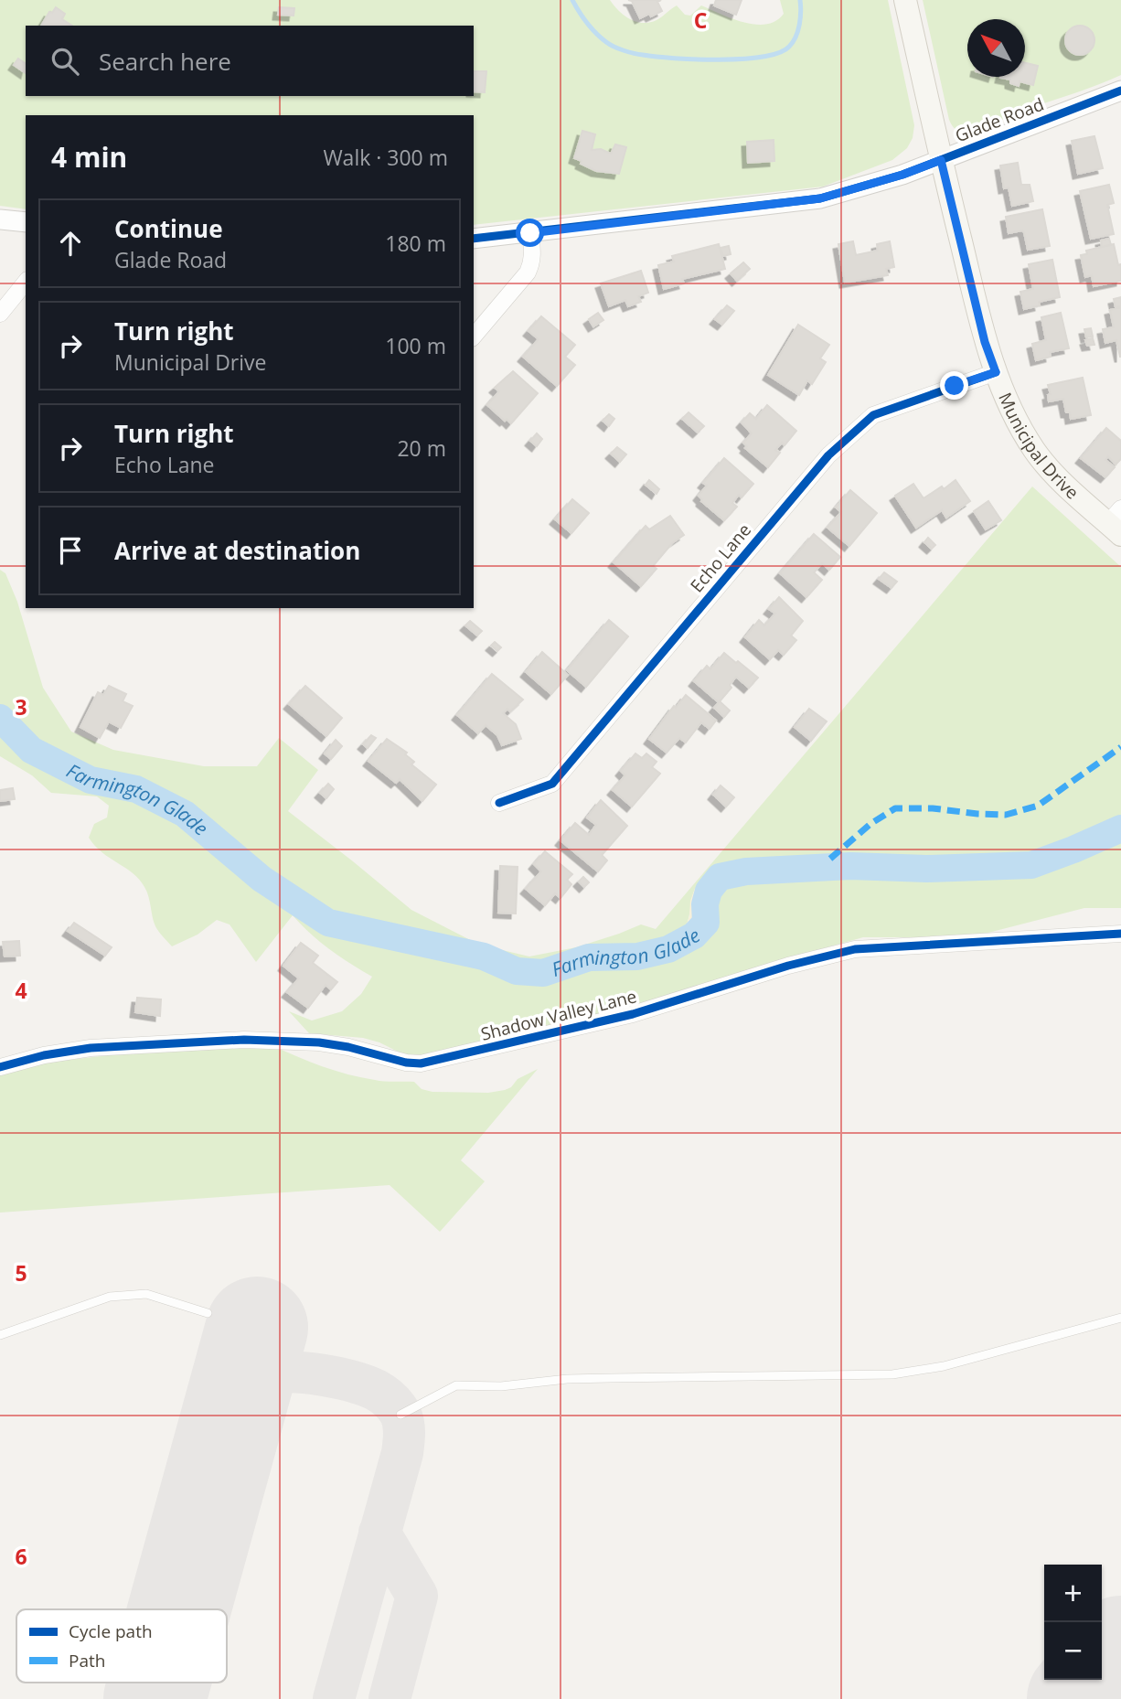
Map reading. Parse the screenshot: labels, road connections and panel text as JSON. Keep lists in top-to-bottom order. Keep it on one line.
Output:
{"streets":{"main road":["Municipal Drive"],"street":["Glade Road","Echo Lane","Shadow Valley Lane"]},"crossings":[["Glade Road","Municipal Drive"],["Municipal Drive","Echo Lane"]],"water":["Farmington Glade"],"legend":["Cycle path","Path"],"north":"top left","page":{"search":"Search here","heading":["4 min","Walk · 300 m"],"list":[["Continue","Glade Road","180 m"],["Turn right","Municipal Drive","100 m"],["Turn right","Echo Lane","20 m"],"Arrive at destination"],"map_buttons":["+","−"]},"grid":{"columns":["C"],"rows":["3","4","5","6"]}}
